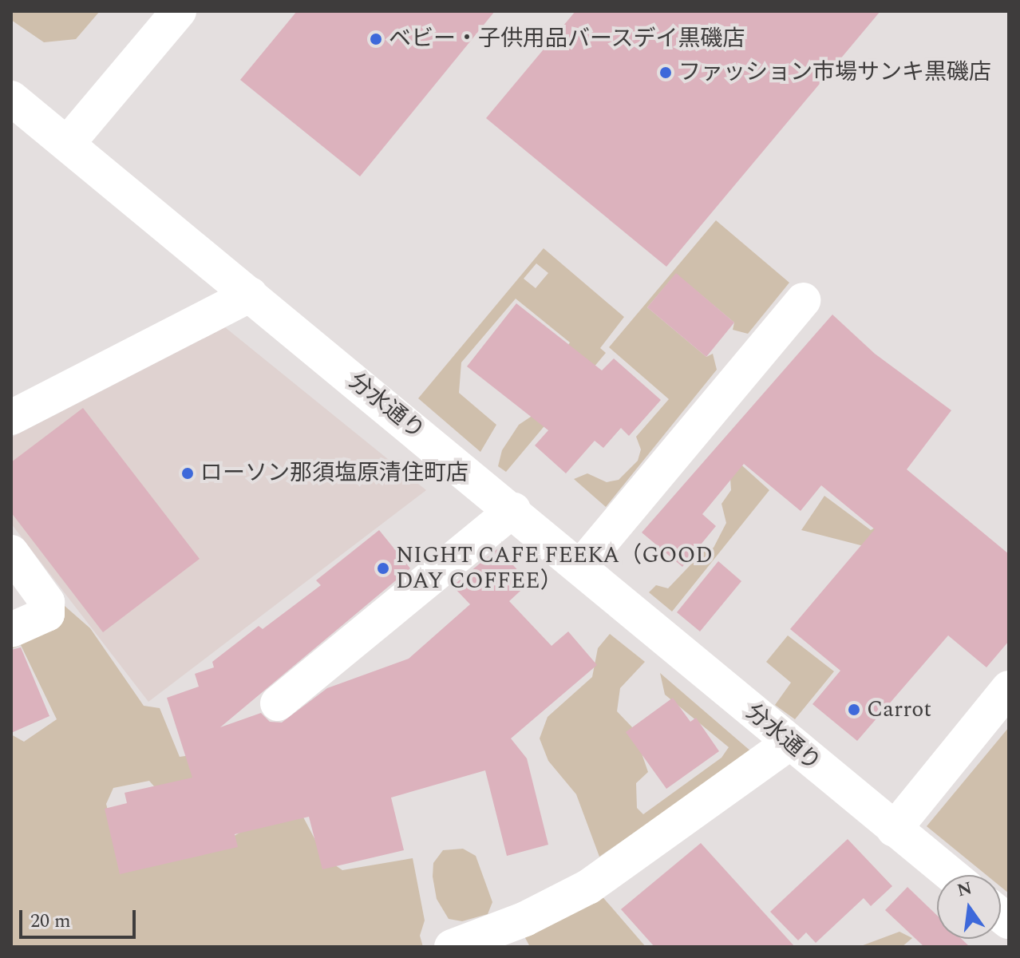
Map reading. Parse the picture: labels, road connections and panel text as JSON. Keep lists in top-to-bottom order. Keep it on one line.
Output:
{"streets":{"street":["分水通り"]},"places":["ベビー・子供用品バースデイ黒磯店","ファッション市場サンキ黒磯店","ローソン那須塩原清住町店","NIGHT CAFE FEEKA（GOOD DAY COFFEE）","Carrot"],"scale_bar":"20 m","north":"top"}
